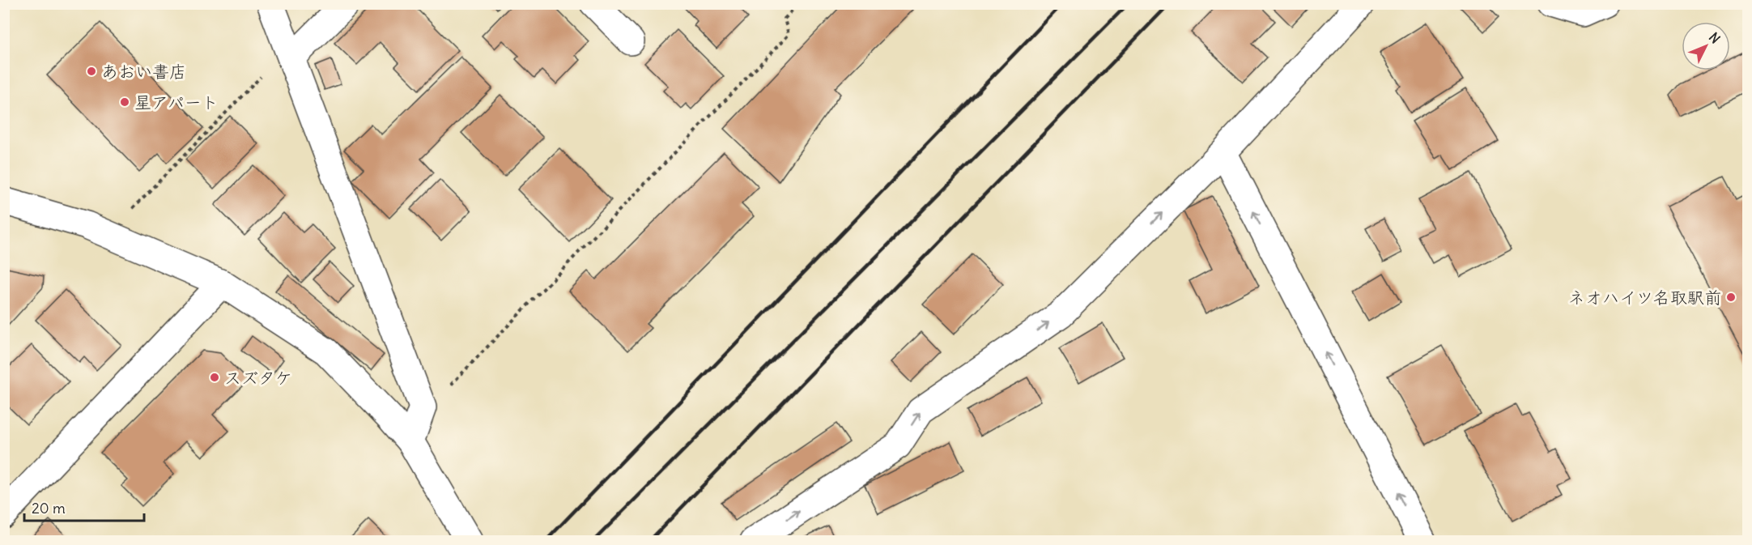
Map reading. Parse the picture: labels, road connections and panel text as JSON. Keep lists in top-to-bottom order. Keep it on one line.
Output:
{"places":["あおい書店","星アパート","ネオハイツ名取駅前","スズタケ"],"scale_bar":"20 m","north":"top right"}
